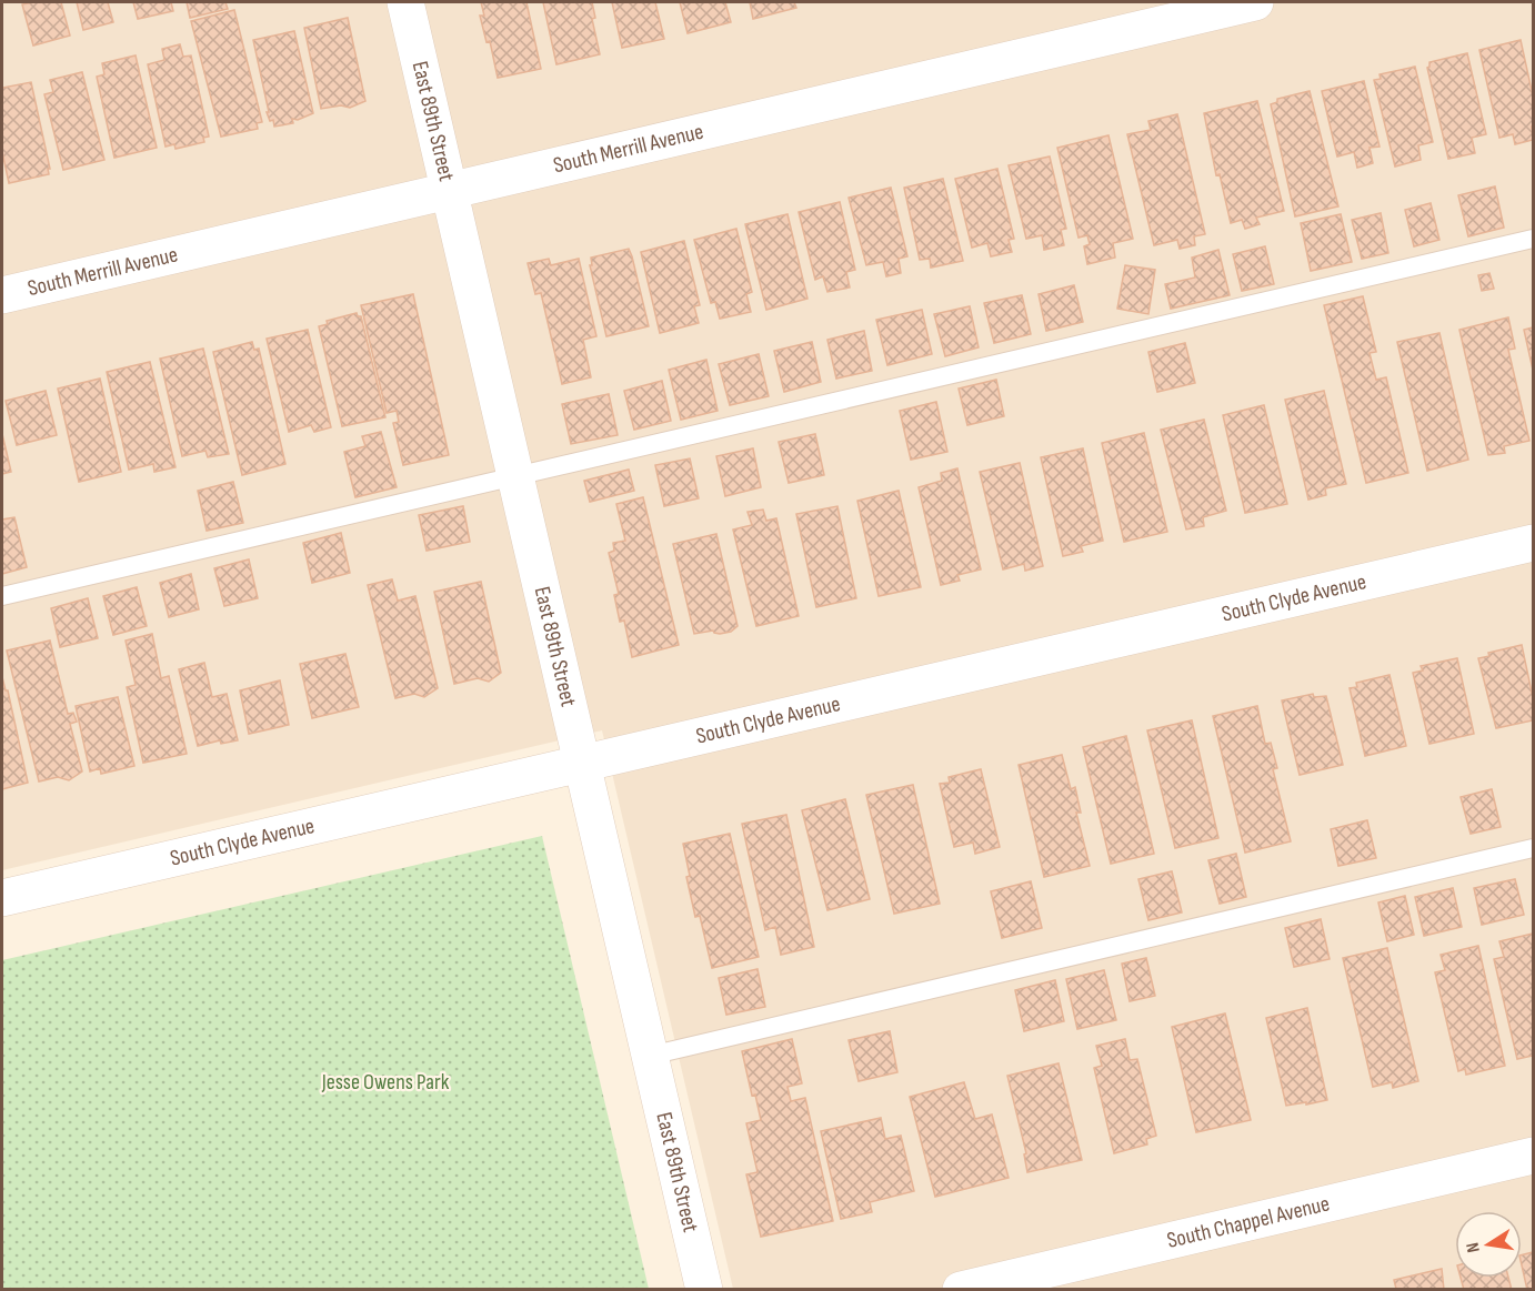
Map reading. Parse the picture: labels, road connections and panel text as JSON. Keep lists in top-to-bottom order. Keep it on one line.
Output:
{"streets":{"street":["East 89th Street","South Merrill Avenue","South Clyde Avenue","South Chappel Avenue"]},"crossings":[["East 89th Street","South Merrill Avenue"],["East 89th Street","South Clyde Avenue"]],"parks":["Jesse Owens Park"],"north":"left"}
